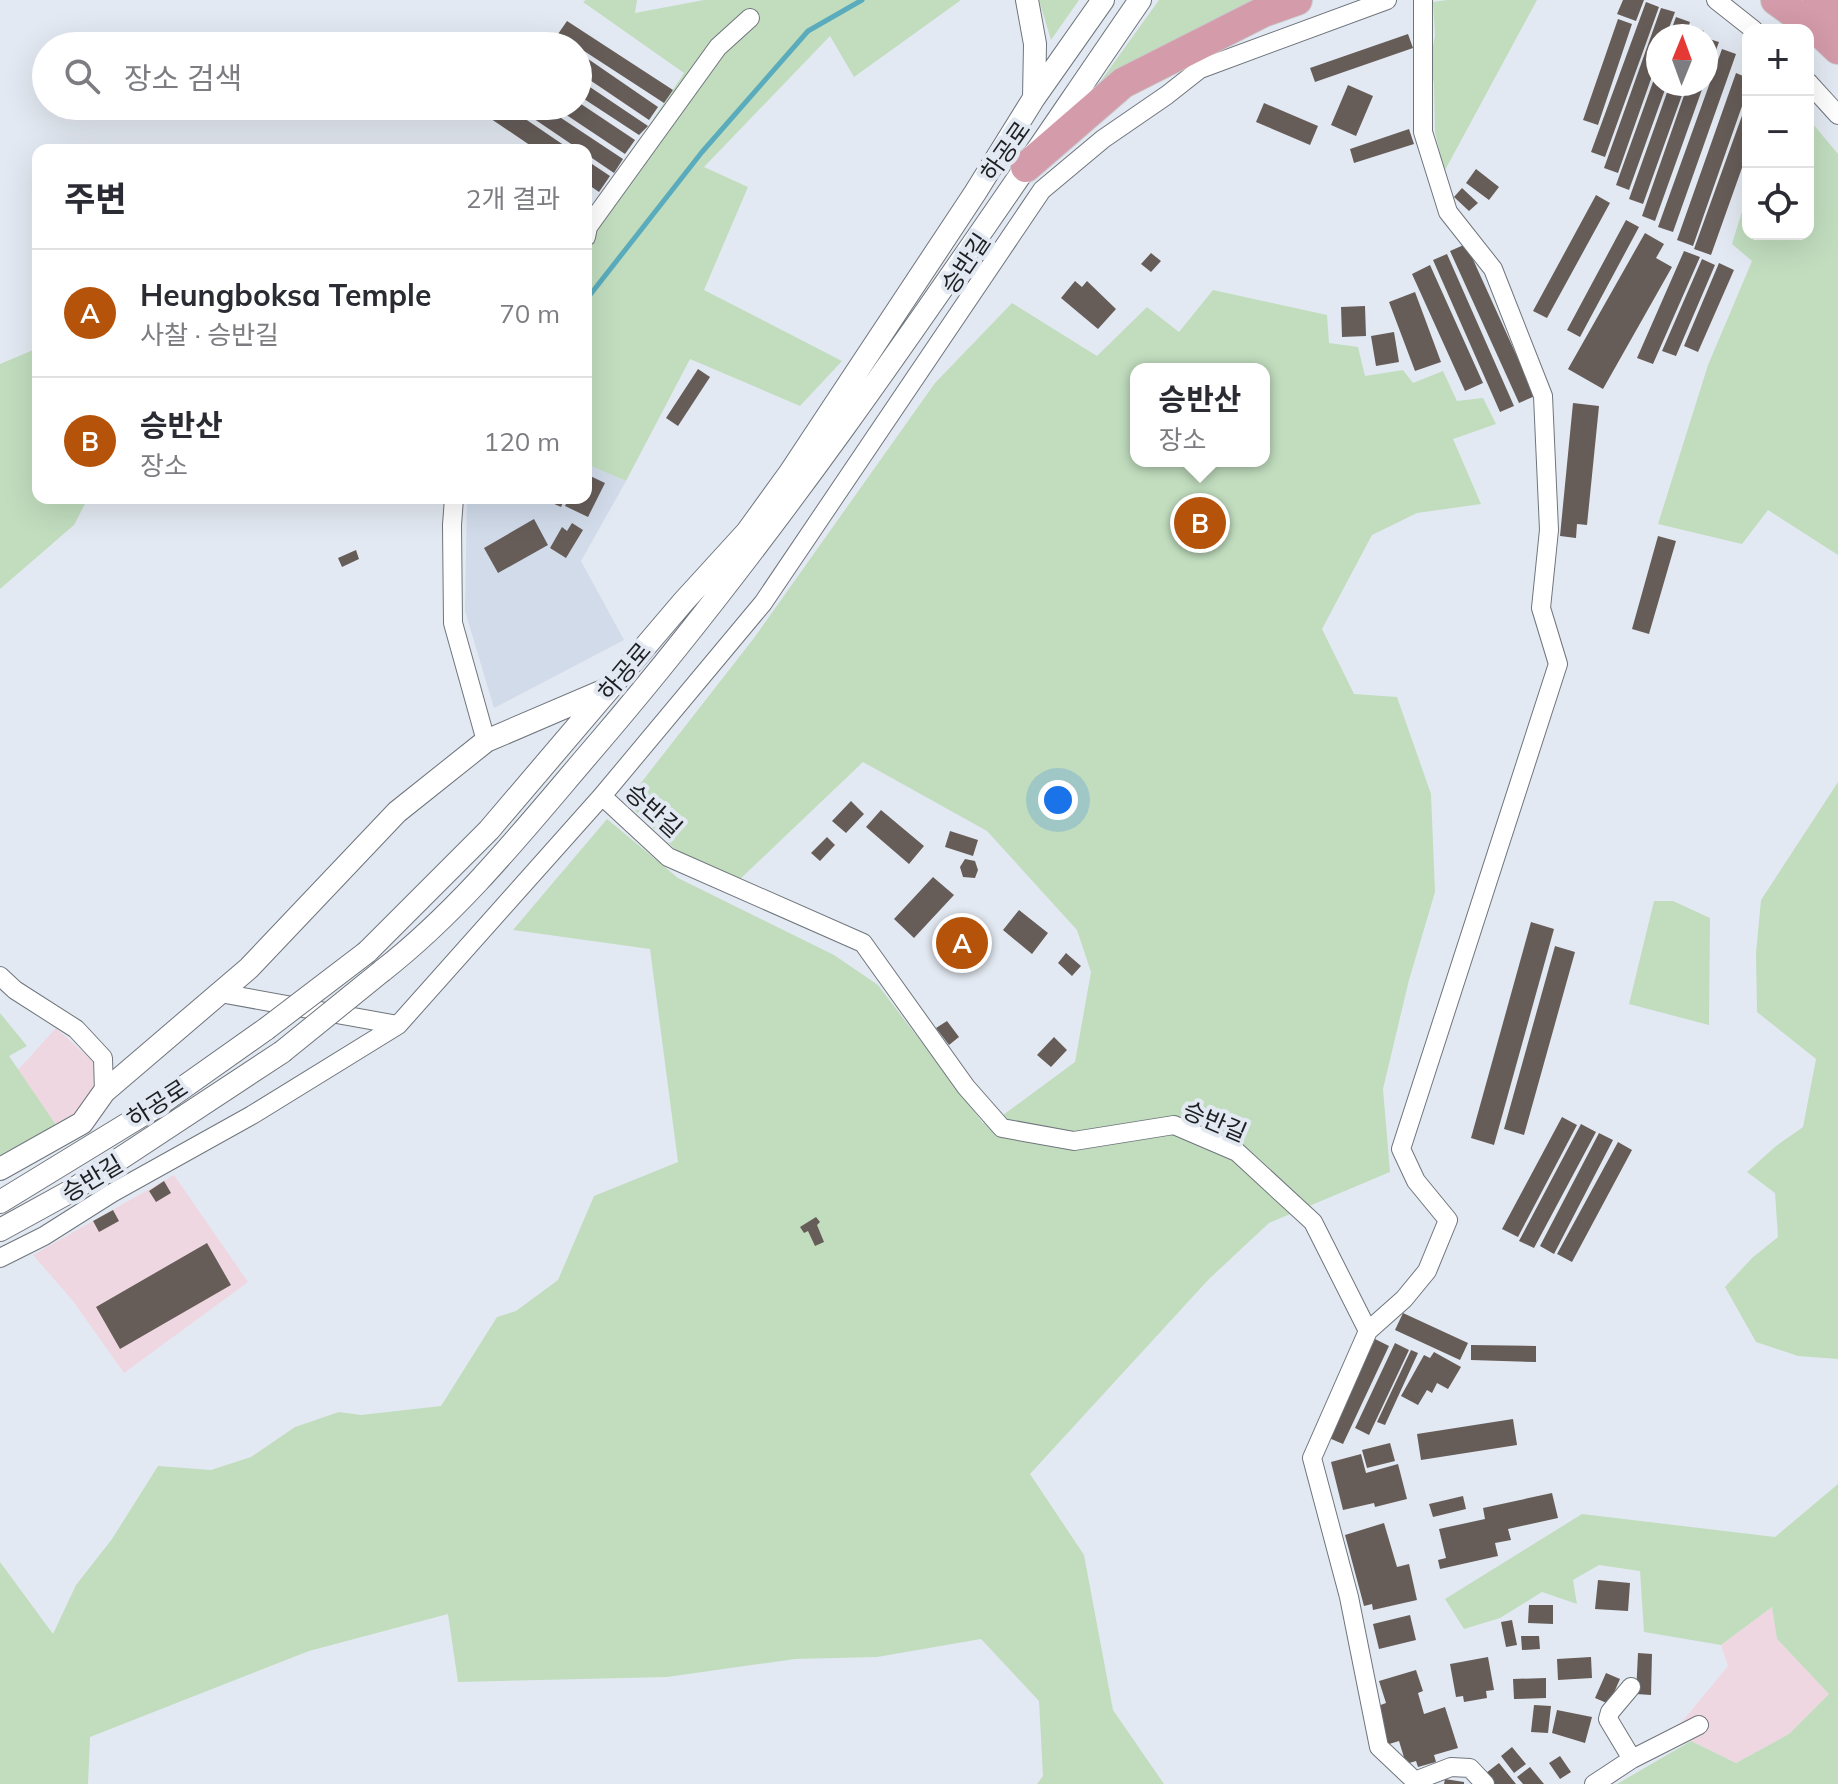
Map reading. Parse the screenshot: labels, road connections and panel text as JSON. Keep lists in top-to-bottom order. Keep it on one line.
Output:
{"streets":{"street":["하공로","승반길"]},"north":"top","page":{"map_buttons":["+","−"],"search":"장소 검색","heading":["주변","2개 결과"],"list":[{"mark":"A","name":"Heungboksa Temple","note":"사찰 · 승반길","value":"70 m"},{"mark":"B","name":"승반산","note":"장소","value":"120 m"}],"popup":["승반산","장소"],"pins":["B","A"]}}
